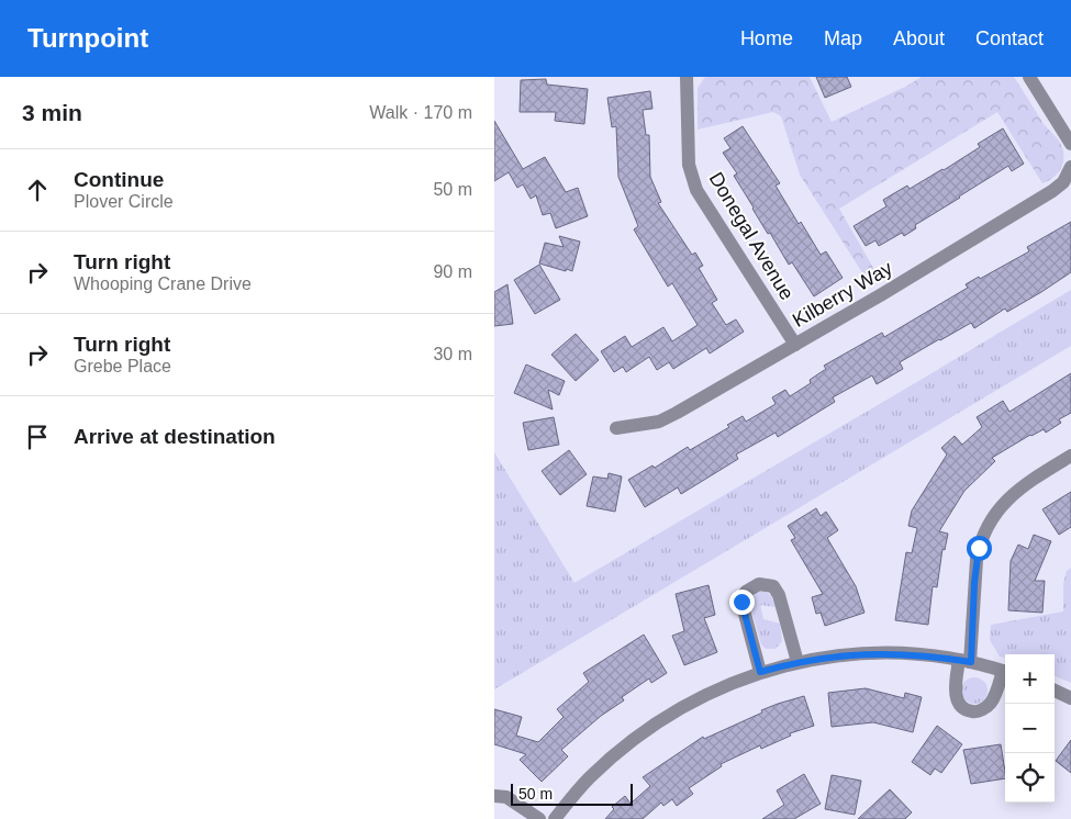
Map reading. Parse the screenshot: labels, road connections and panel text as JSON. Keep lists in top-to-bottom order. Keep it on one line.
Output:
{"streets":{"street":["Donegal Avenue","Kilberry Way"]},"crossings":[["Donegal Avenue","Kilberry Way"]],"scale_bar":"50 m","page":{"header":"Turnpoint","nav":["Home","Map","About","Contact"],"heading":["3 min","Walk · 170 m"],"list":[["Continue","Plover Circle","50 m"],["Turn right","Whooping Crane Drive","90 m"],["Turn right","Grebe Place","30 m"],"Arrive at destination"],"map_buttons":["+","−"],"scale":"50 m"}}
